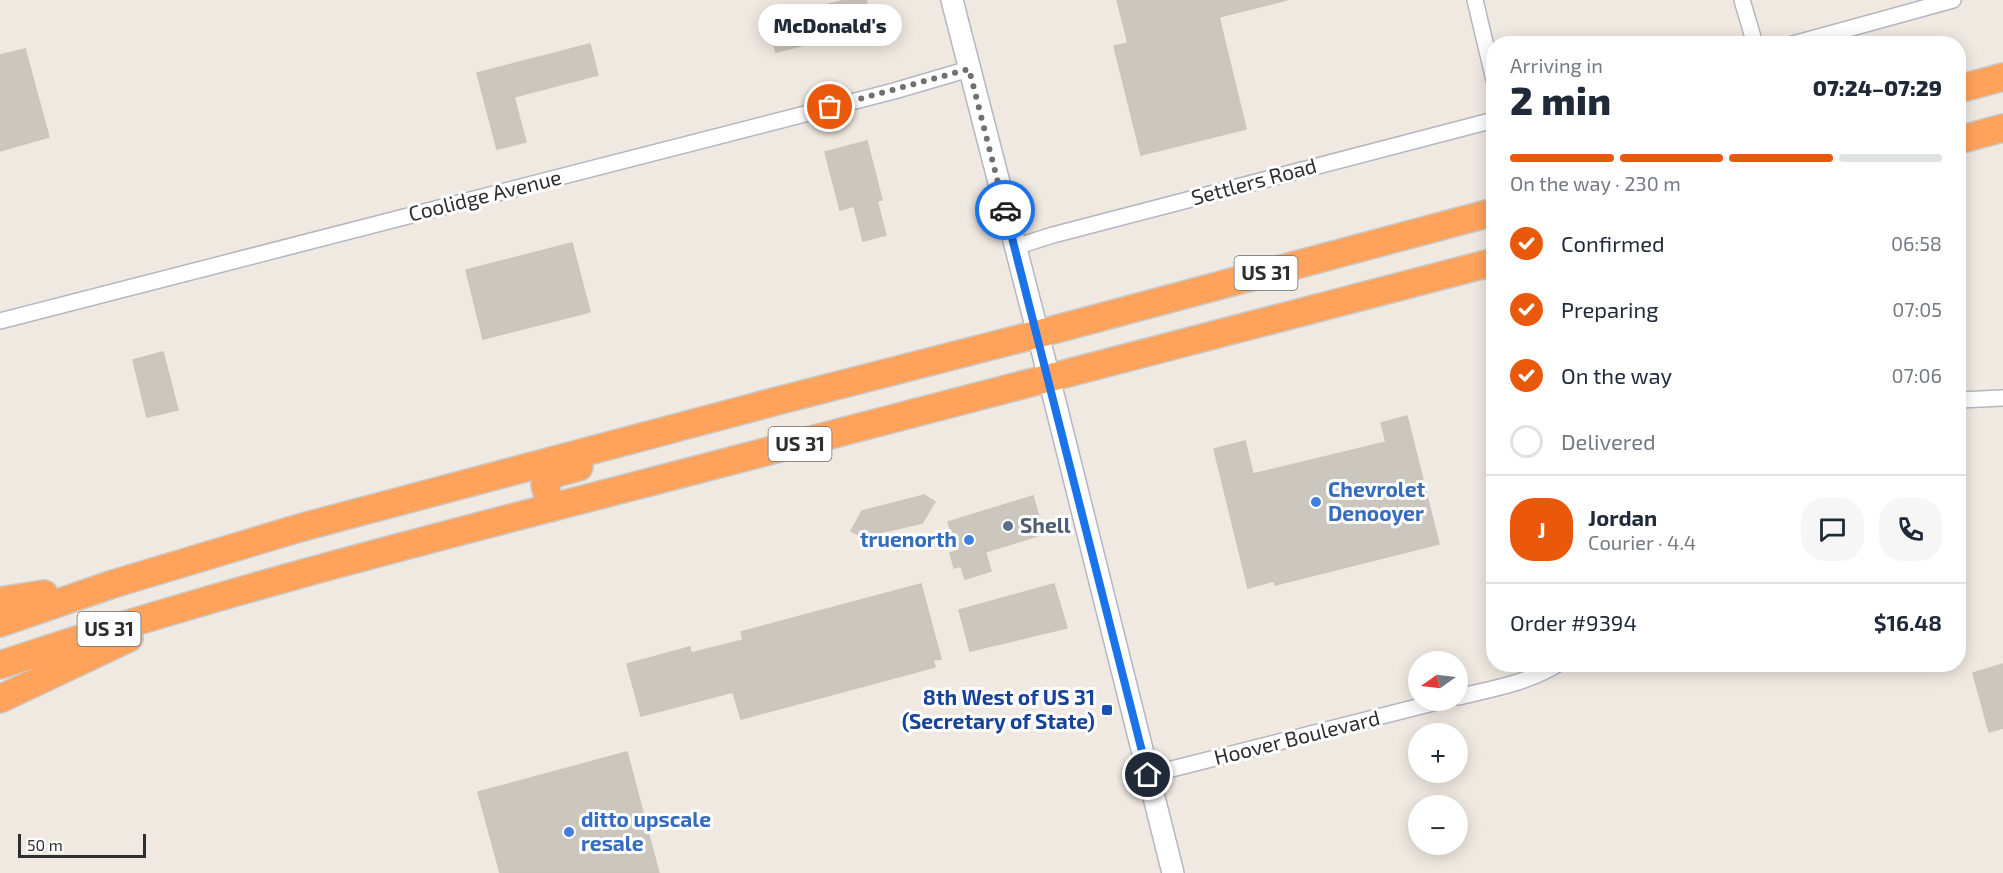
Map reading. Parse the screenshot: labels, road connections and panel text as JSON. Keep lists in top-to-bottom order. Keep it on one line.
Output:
{"streets":{"highway":["US 31"],"street":["Settlers Road","Coolidge Avenue","Hoover Boulevard"]},"places":{"other":["McDonald's","Chevrolet Denooyer","Shell","truenorth","ditto upscale resale"],"transit":["8th West of US 31 (Secretary of State)"]},"scale_bar":"50 m","north":"left","page":{"bubble":"McDonald's","heading":["2 min","Arriving in","07:24–07:29"],"panel":["Jordan","Courier · 4.4","Order #9394","$16.48"],"bar":"On the way · 230 m","list":[["Confirmed","06:58"],["Preparing","07:05"],["On the way","07:06"],"Delivered"],"round":"J","map_buttons":["+","−"],"scale":"50 m"}}
